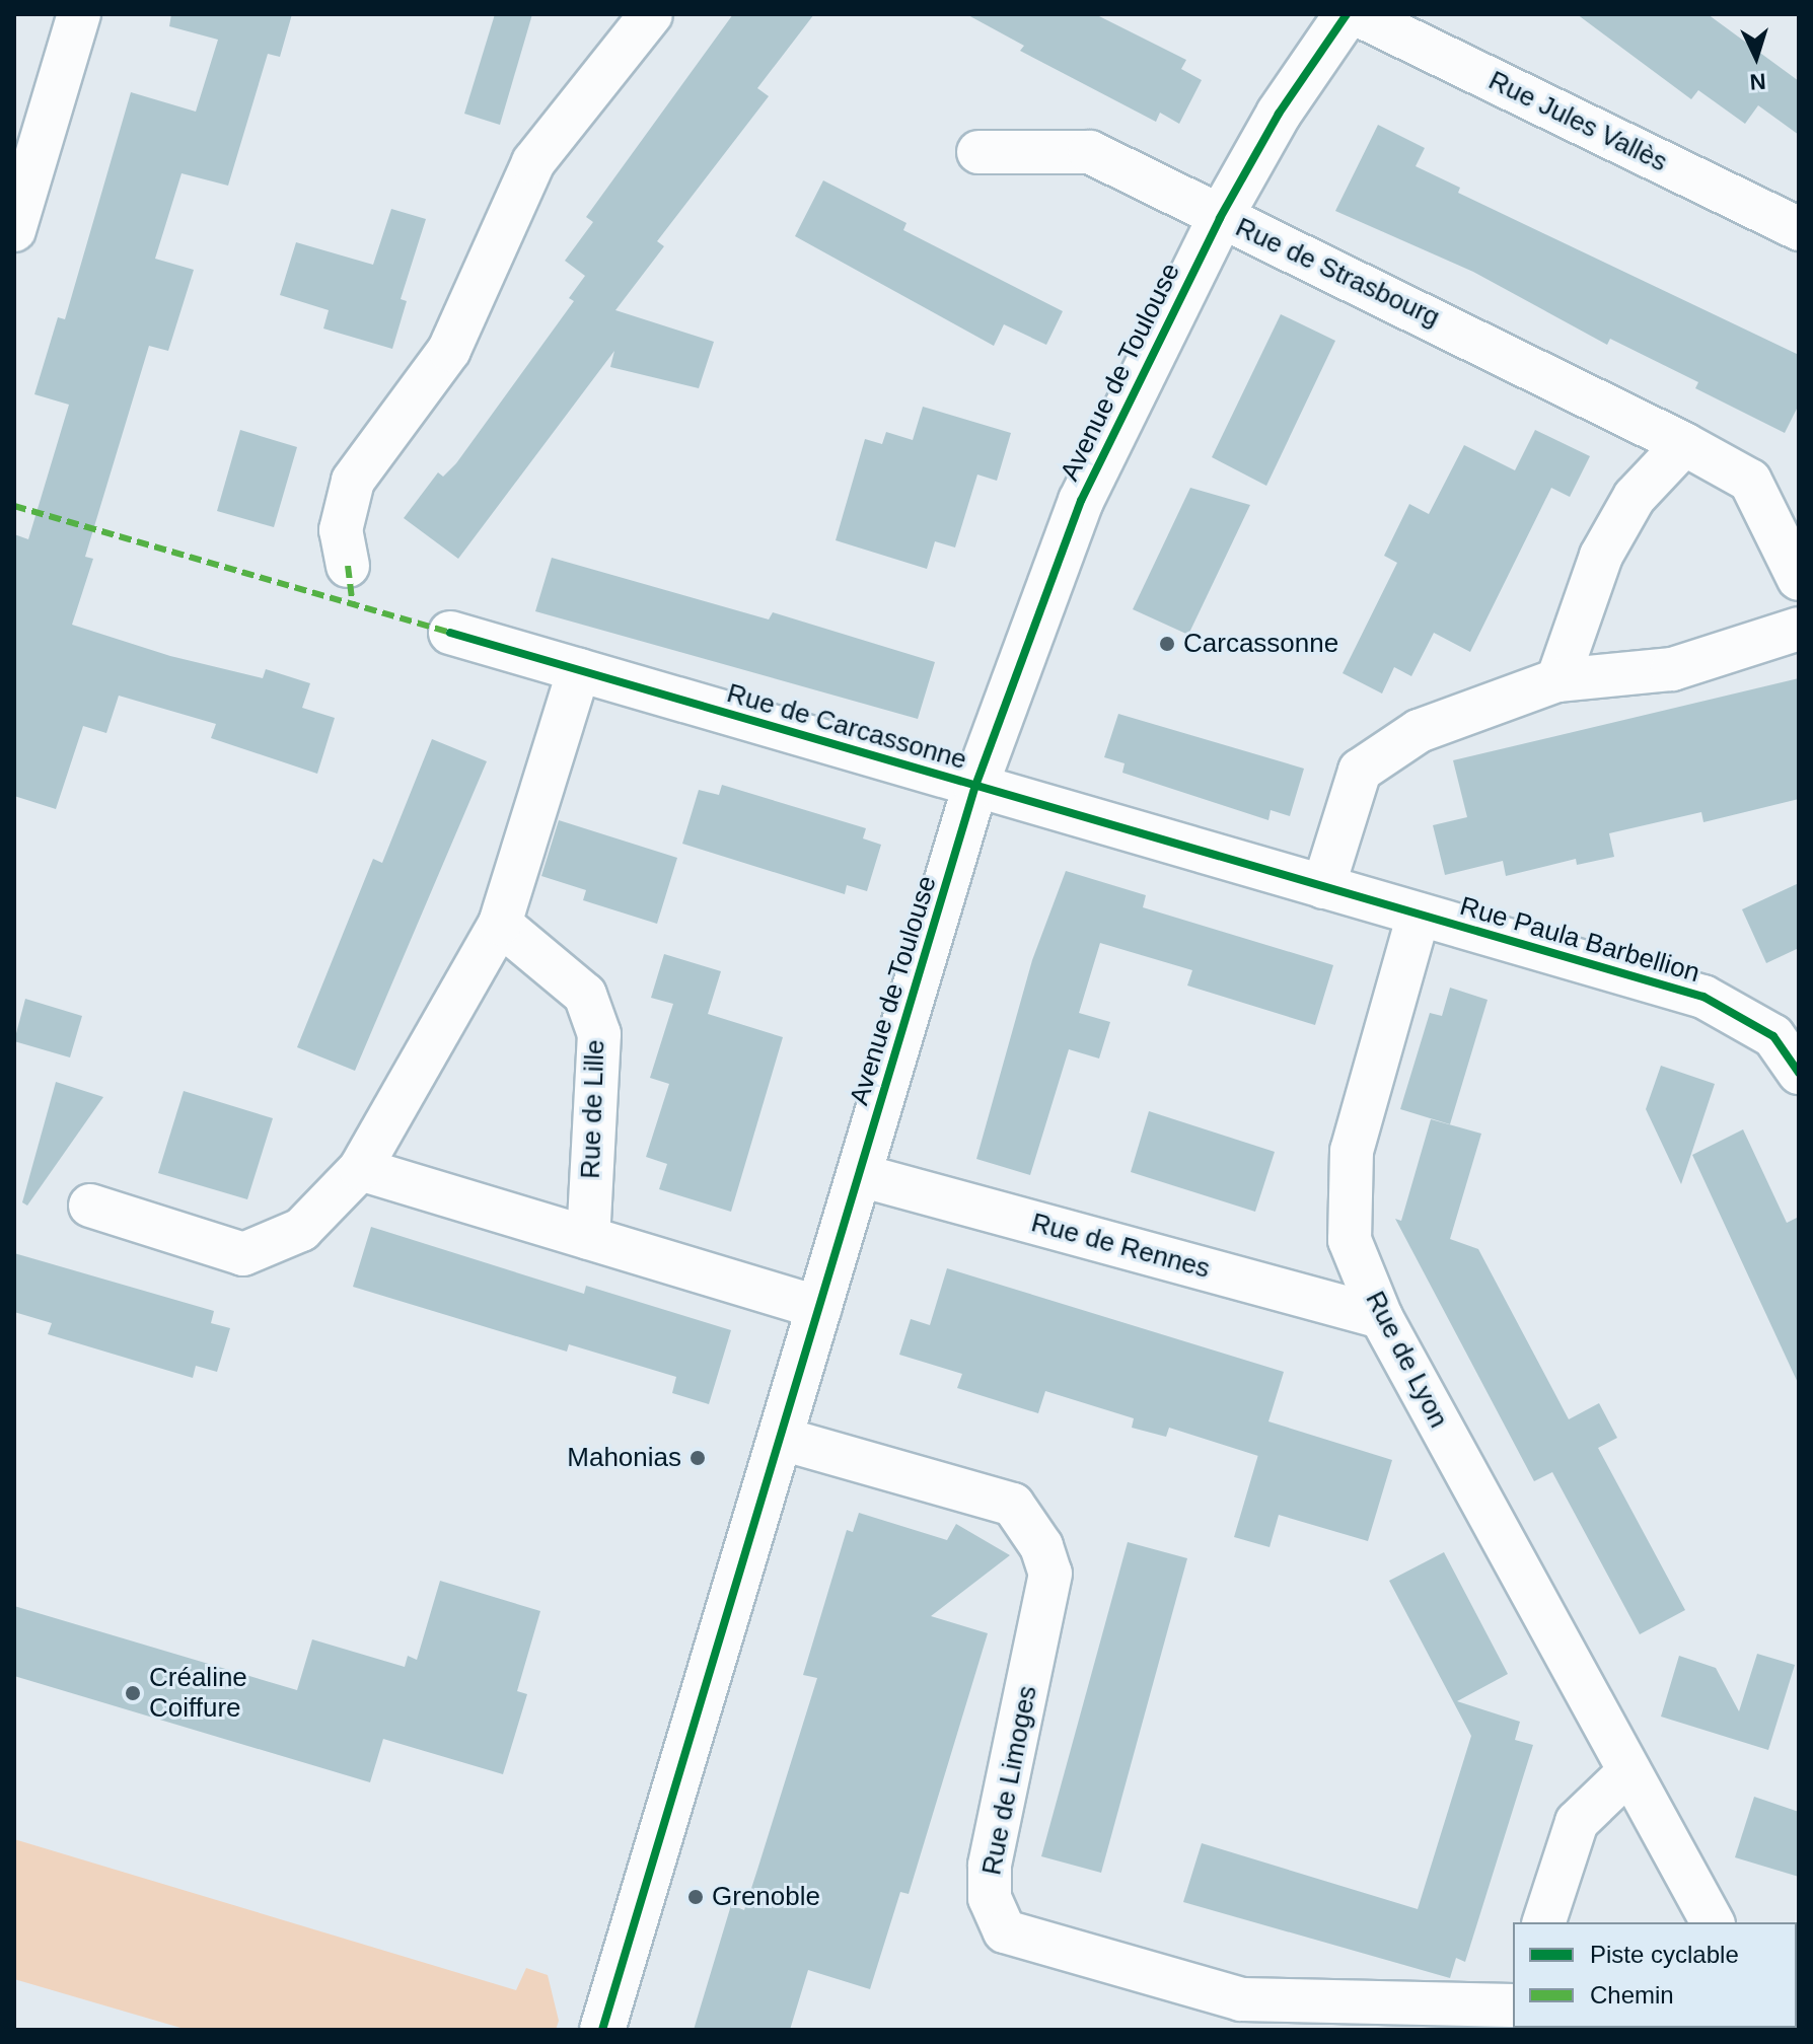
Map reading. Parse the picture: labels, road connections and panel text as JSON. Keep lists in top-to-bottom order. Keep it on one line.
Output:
{"streets":{"street":["Rue Jules Vallès","Rue de Strasbourg","Avenue de Toulouse","Rue de Carcassonne","Rue Paula Barbellion","Rue de Lille","Rue de Rennes","Rue de Lyon","Rue de Limoges"]},"crossings":[["Rue de Strasbourg","Avenue de Toulouse"],["Avenue de Toulouse","Rue de Carcassonne"],["Avenue de Toulouse","Rue de Rennes"],["Avenue de Toulouse","Rue de Limoges"],["Rue de Carcassonne","Rue Paula Barbellion"],["Rue de Carcassonne","Rue de Lyon"],["Rue Paula Barbellion","Rue de Lyon"],["Rue de Rennes","Rue de Lyon"]],"places":["Carcassonne","Mahonias","Créaline Coiffure","Grenoble"],"legend":["Piste cyclable","Chemin"],"north":"bottom"}
